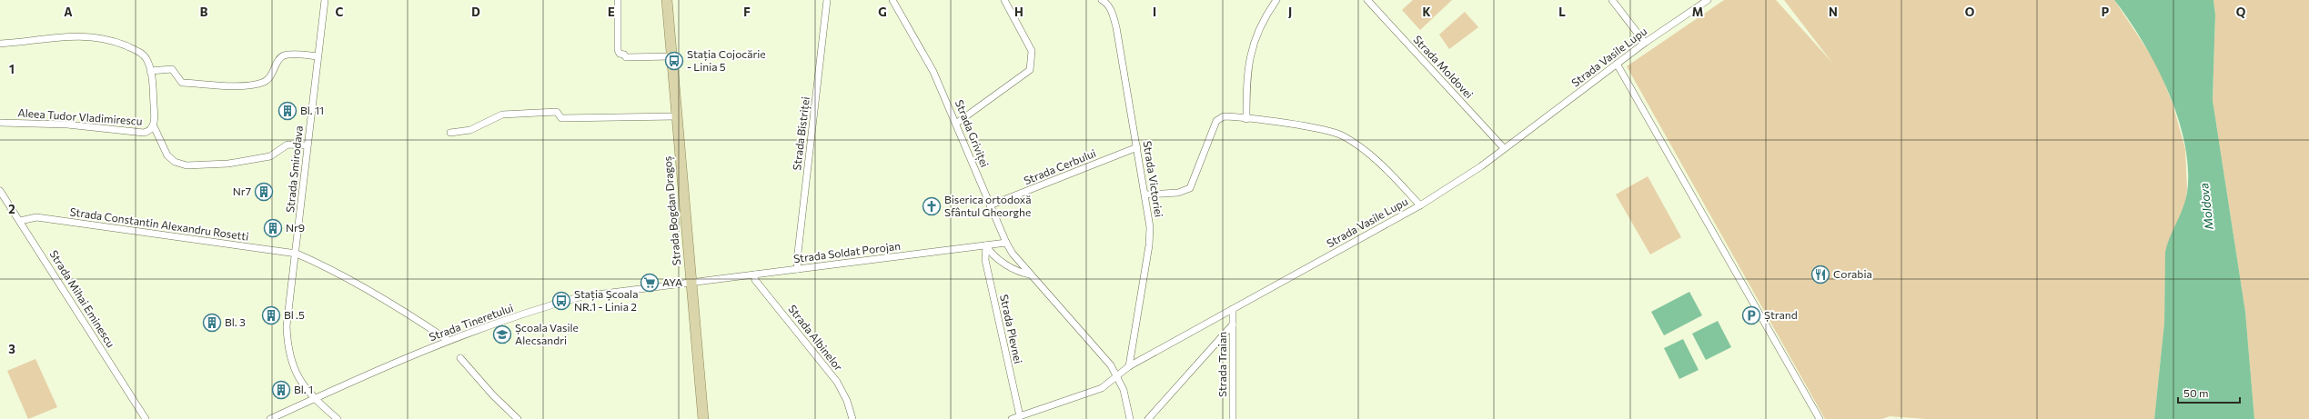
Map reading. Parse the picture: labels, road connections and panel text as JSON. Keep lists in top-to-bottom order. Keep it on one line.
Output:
{"streets":{"main road":["Strada Bogdan Dragoș"],"street":["Strada Vasile Lupu","Strada Moldovei","Aleea Tudor Vladimirescu","Strada Bistriței","Strada Griviței","Strada Cerbului","Strada Smirodava","Strada Victoriei","Strada Constantin Alexandru Rosetti","Strada Soldat Porojan","Strada Mihai Eminescu","Strada Tineretului","Strada Plevnei","Strada Albinelor","Strada Traian"]},"crossings":[["Strada Vasile Lupu","Strada Moldovei"],["Strada Vasile Lupu","Strada Griviței"],["Strada Vasile Lupu","Strada Victoriei"],["Strada Vasile Lupu","Strada Plevnei"],["Strada Vasile Lupu","Strada Traian"],["Strada Bistriței","Strada Soldat Porojan"],["Strada Griviței","Strada Cerbului"],["Strada Griviței","Strada Soldat Porojan"],["Strada Griviței","Strada Plevnei"],["Strada Cerbului","Strada Victoriei"],["Strada Smirodava","Strada Constantin Alexandru Rosetti"],["Strada Smirodava","Strada Tineretului"],["Strada Bogdan Dragoș","Strada Soldat Porojan"],["Strada Bogdan Dragoș","Strada Tineretului"],["Strada Constantin Alexandru Rosetti","Strada Mihai Eminescu"],["Strada Constantin Alexandru Rosetti","Strada Tineretului"],["Strada Soldat Porojan","Strada Tineretului"],["Strada Soldat Porojan","Strada Plevnei"],["Strada Soldat Porojan","Strada Albinelor"]],"water":["Moldova"],"places":{"bus stop":["Stația Cojocărie - Linia 5","Stația Școala NR.1 - Linia 2"],"building":["Bl. 11","Nr7","Nr9","Bl .5","Bl. 3","Bl. 1"],"church":["Biserica ortodoxă Sfântul Gheorghe"],"restaurant":["Corabia"],"supermarket":["AYA"],"parking":["Ștrand"],"school or university":["Școala Vasile Alecsandri"]},"scale_bar":"50 m","grid":{"columns":["A","B","C","D","E","F","G","H","I","J","K","L","M","N","O","P","Q"],"rows":["1","2","3"]}}
